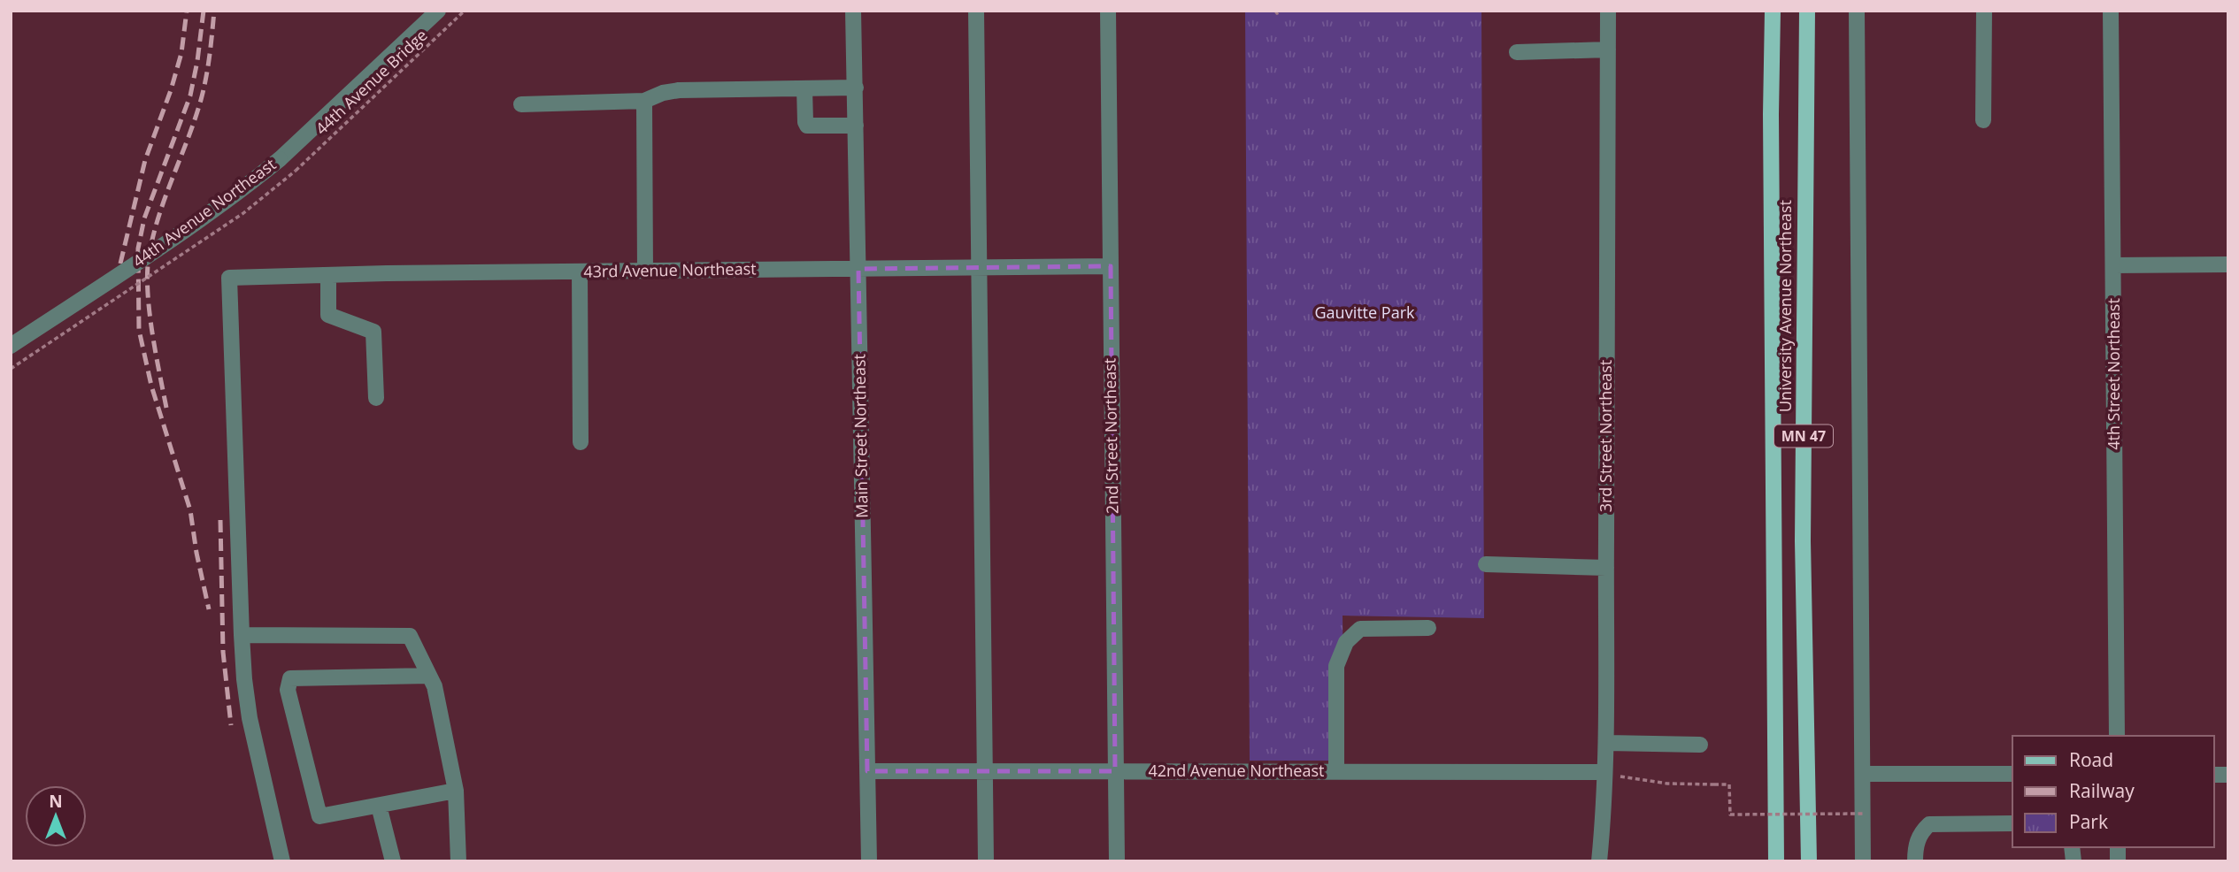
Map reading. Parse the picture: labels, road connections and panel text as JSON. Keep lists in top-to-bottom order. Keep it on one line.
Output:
{"streets":{"main road":["University Avenue Northeast","MN 47"],"street":["44th Avenue Northeast","43rd Avenue Northeast","4th Street Northeast","Main Street Northeast","2nd Street Northeast","3rd Street Northeast","42nd Avenue Northeast"],"path":["44th Avenue Bridge"]},"crossings":[["43rd Avenue Northeast","Main Street Northeast"],["43rd Avenue Northeast","2nd Street Northeast"],["Main Street Northeast","42nd Avenue Northeast"],["2nd Street Northeast","42nd Avenue Northeast"],["3rd Street Northeast","42nd Avenue Northeast"]],"parks":["Gauvitte Park"],"legend":["Road","Railway","Park"],"north":"top"}
